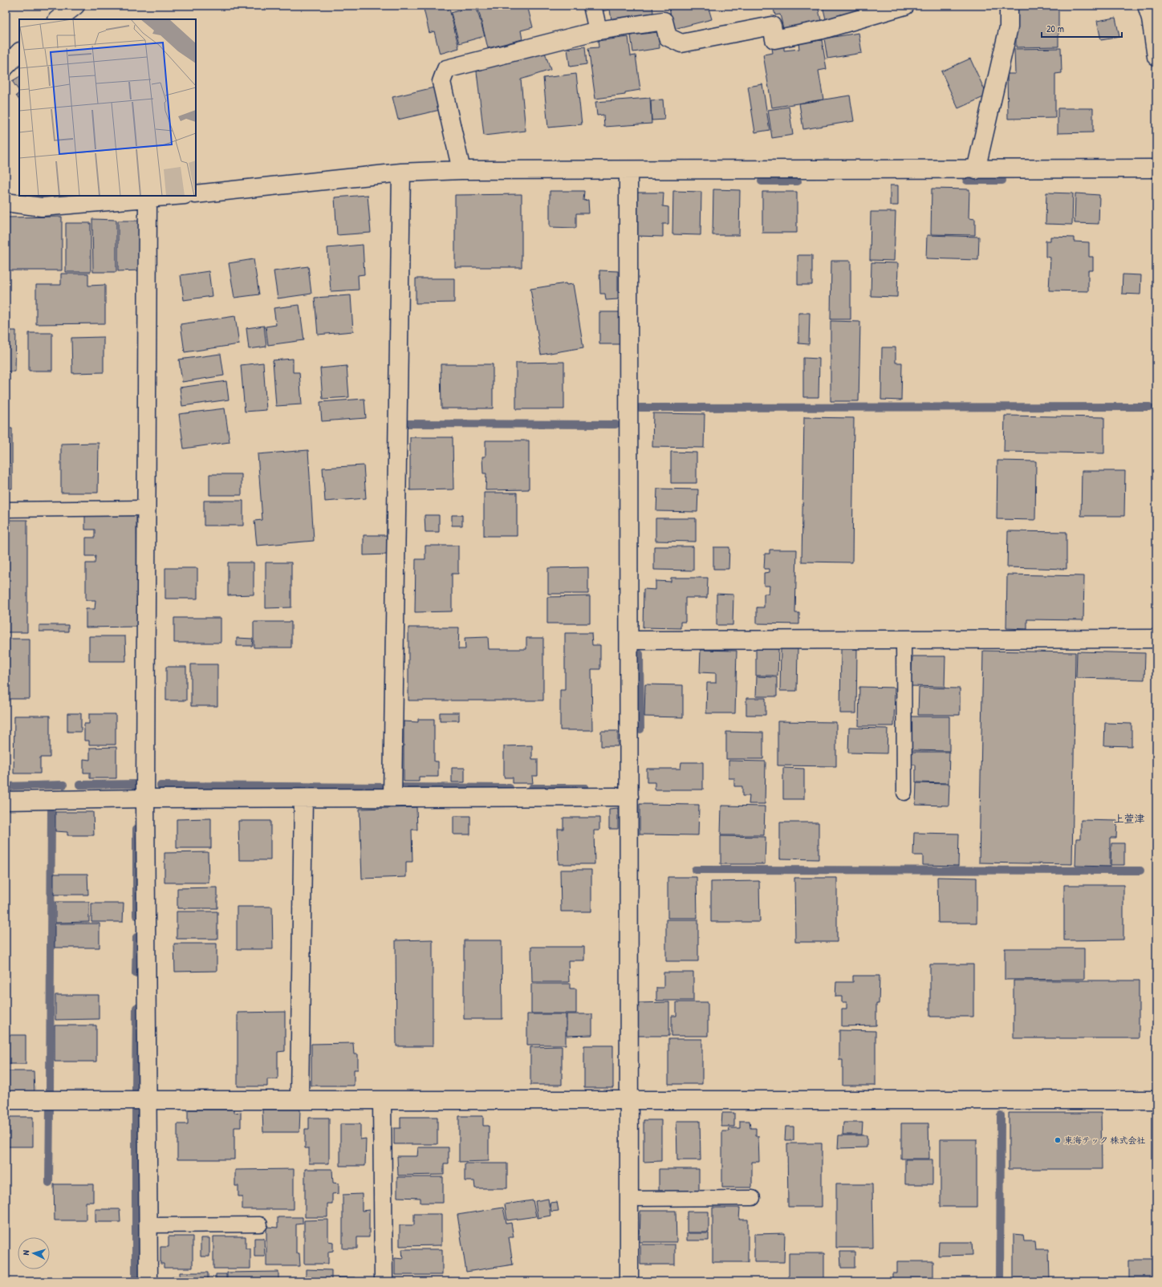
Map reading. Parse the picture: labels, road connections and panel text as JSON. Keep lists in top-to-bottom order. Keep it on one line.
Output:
{"districts":["上萱津"],"places":["東海テック 株式会社"],"scale_bar":"20 m","north":"left"}
